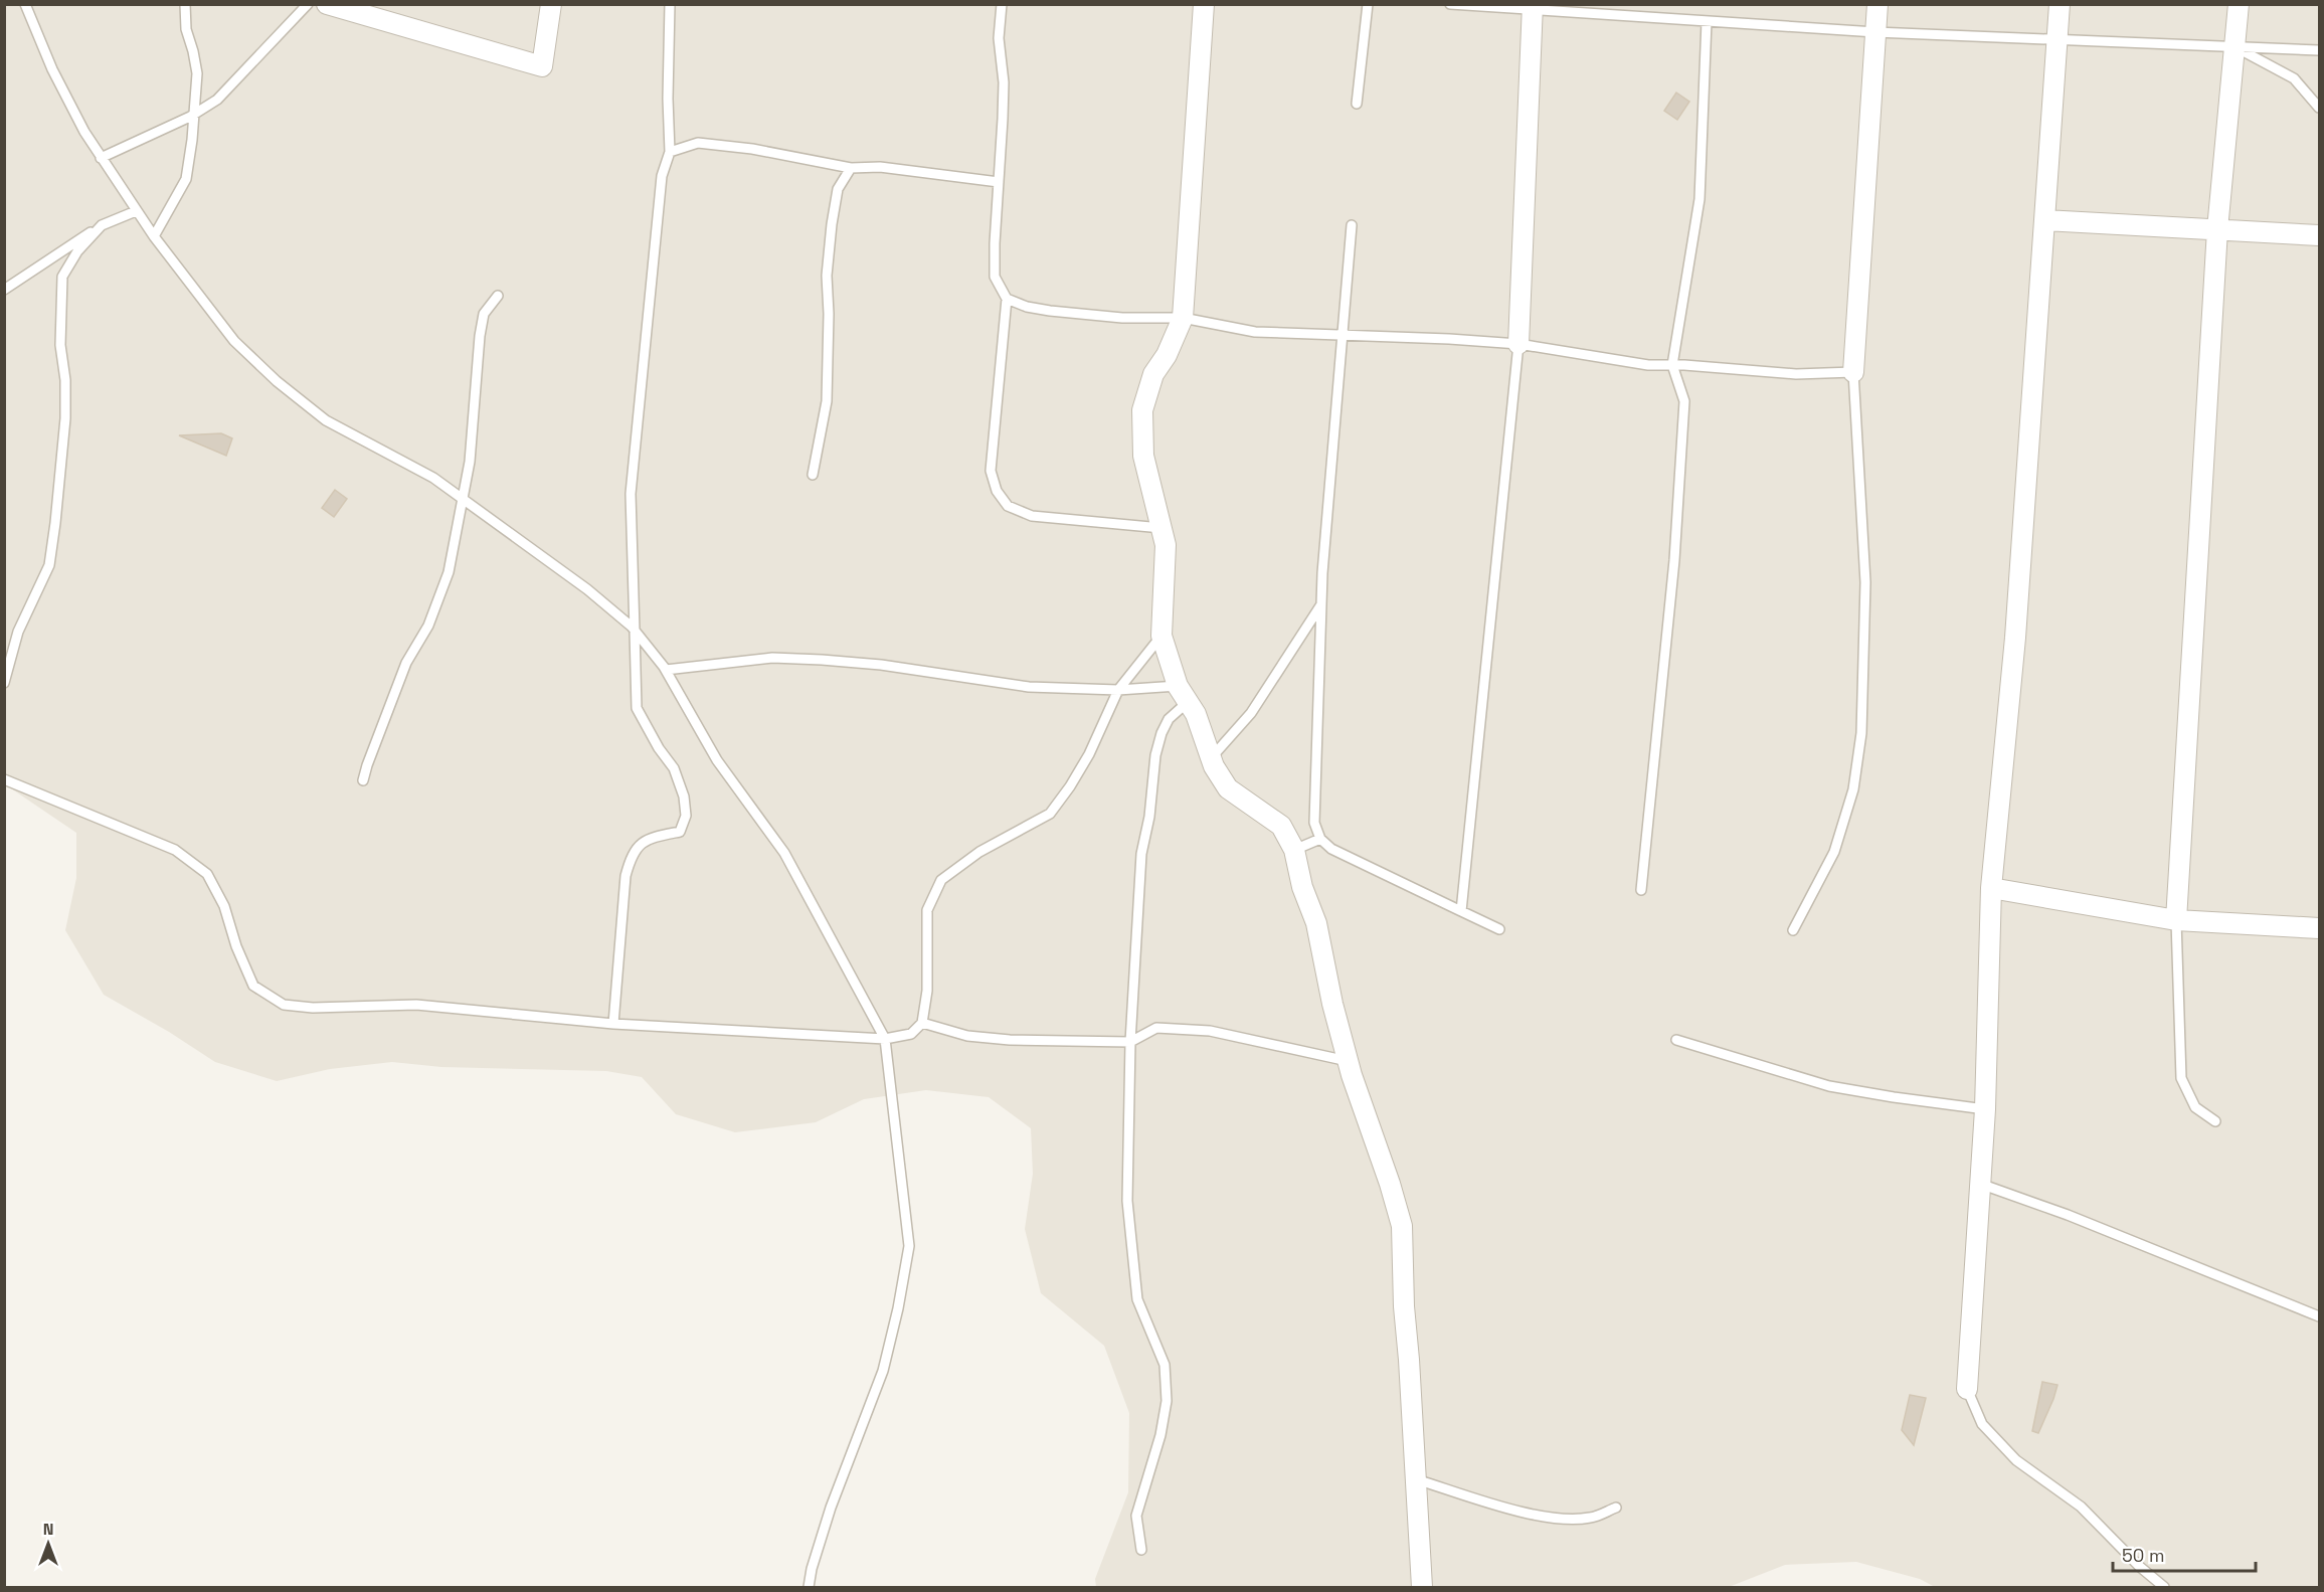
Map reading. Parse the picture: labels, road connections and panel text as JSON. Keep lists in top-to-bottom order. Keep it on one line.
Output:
{"scale_bar":"50 m","north":"top"}
